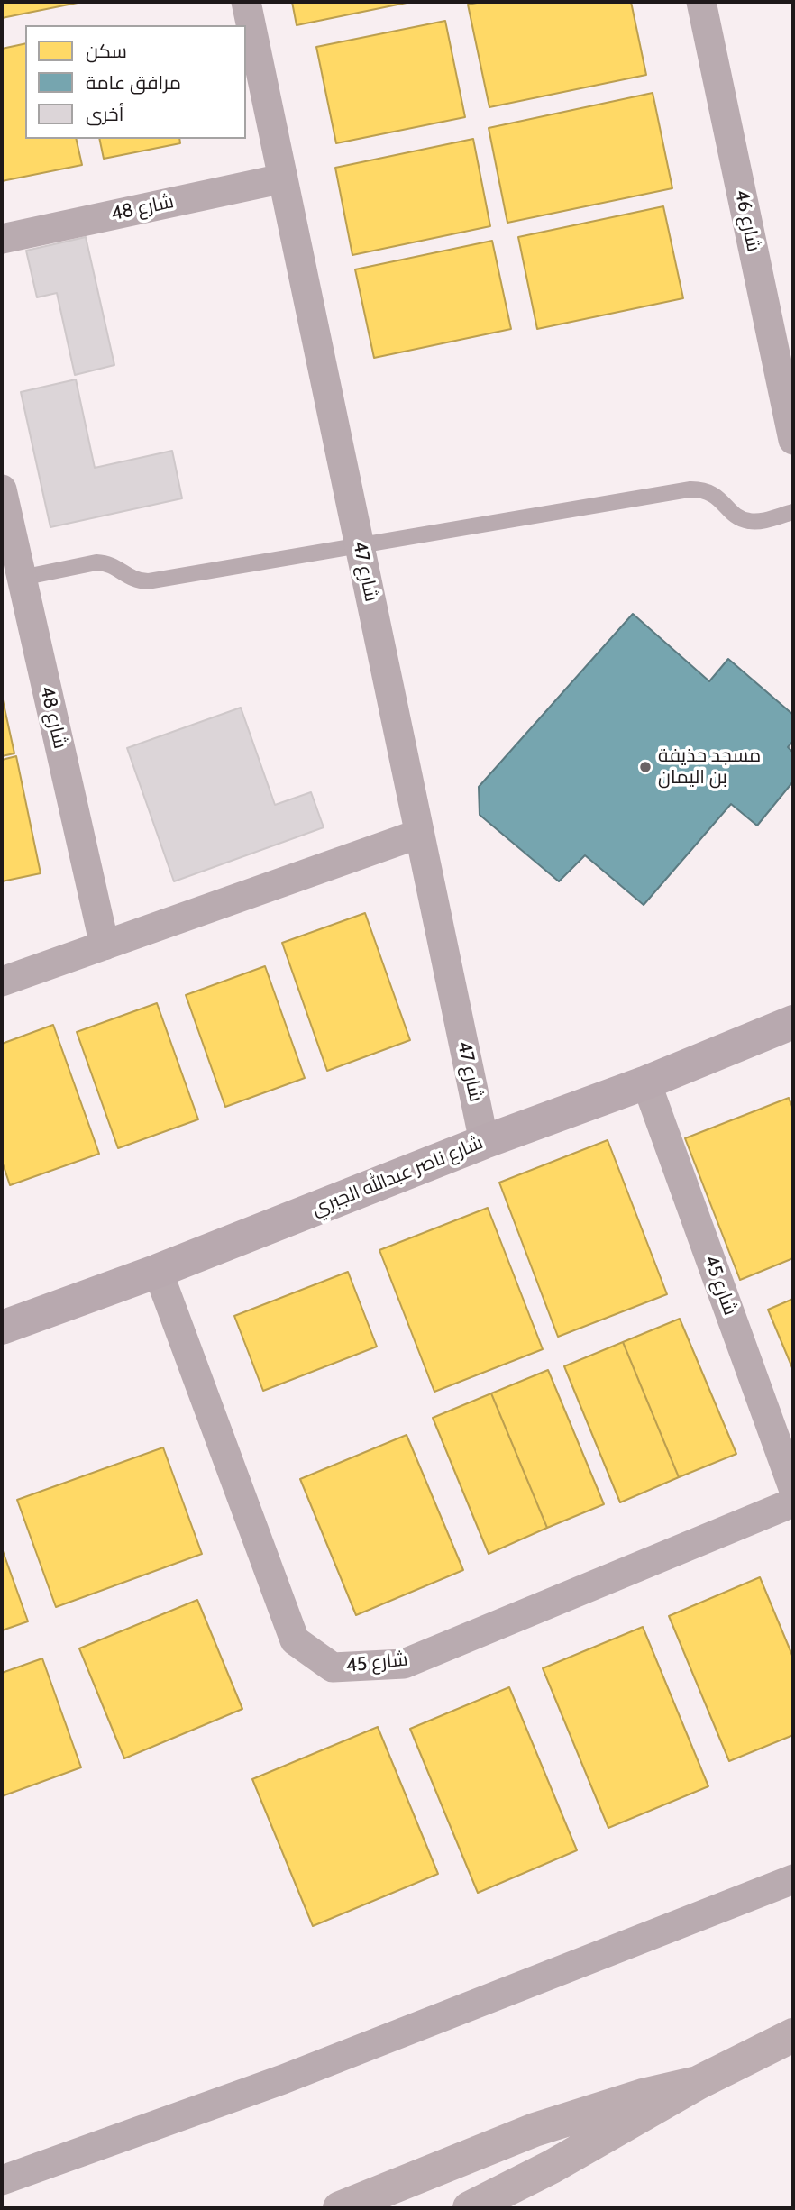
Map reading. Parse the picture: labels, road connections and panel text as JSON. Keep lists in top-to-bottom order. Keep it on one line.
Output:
{"streets":{"street":["شارع 48","شارع 46","شارع 47","شارع ناصر عبدالله الجبري","شارع 45"]},"crossings":[["شارع 48","شارع 47"],["شارع 47","شارع ناصر عبدالله الجبري"],["شارع ناصر عبدالله الجبري","شارع 45"]],"places":["مسجد حذيفة بن اليمان"],"legend":["سكن","مرافق عامة","أخرى"]}
